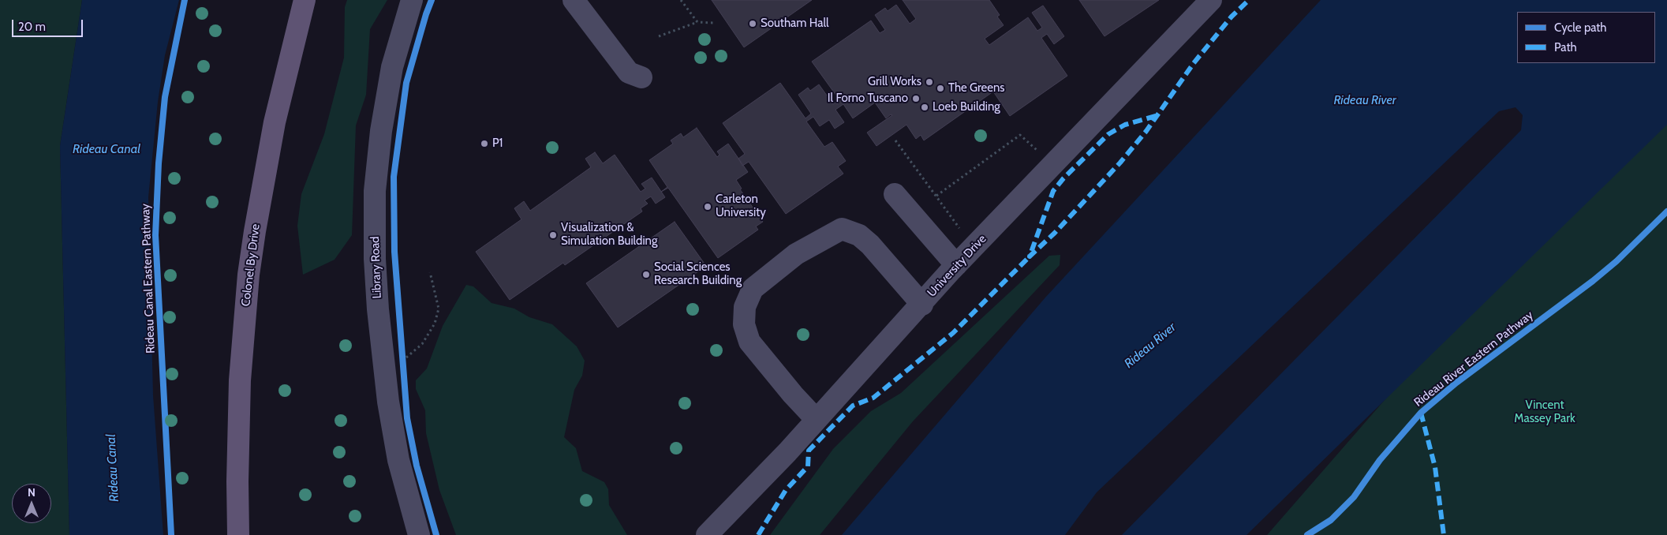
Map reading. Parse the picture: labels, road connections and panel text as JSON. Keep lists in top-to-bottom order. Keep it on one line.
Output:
{"streets":{"main road":["Colonel By Drive"],"street":["University Drive","Library Road"],"cycle path":["Rideau Canal Eastern Pathway","Rideau River Eastern Pathway"]},"water":["Rideau River","Rideau Canal"],"parks":["Vincent Massey Park"],"places":["Southam Hall","Grill Works","The Greens","Il Forno Tuscano","Loeb Building","P1","Carleton University","Visualization & Simulation Building","Social Sciences Research Building"],"legend":["Cycle path","Path"],"scale_bar":"20 m","north":"top"}
